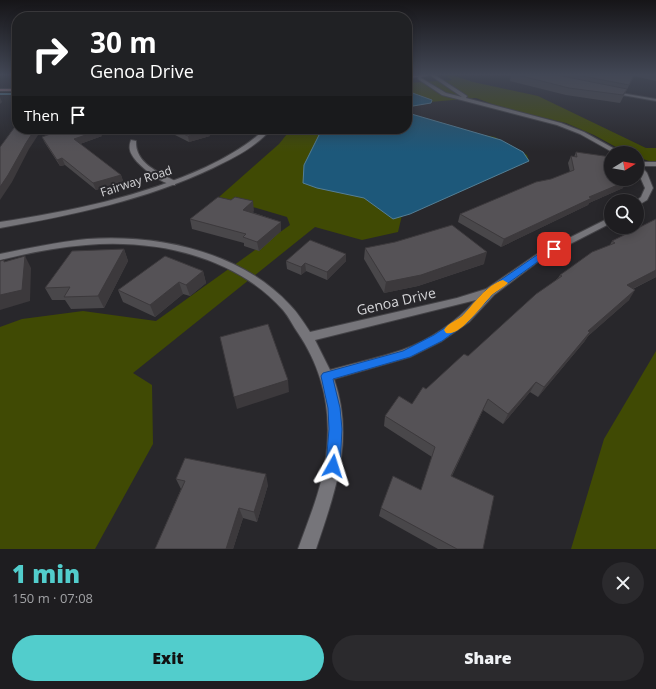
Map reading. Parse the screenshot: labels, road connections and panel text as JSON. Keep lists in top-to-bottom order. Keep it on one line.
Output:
{"streets":{"street":["Fairway Road","Genoa Drive"]},"north":"right","page":{"turn":["30 m","Genoa Drive"],"then":"Then","heading":["1 min","150 m · 07:08"],"buttons":["Exit","Share"]}}
